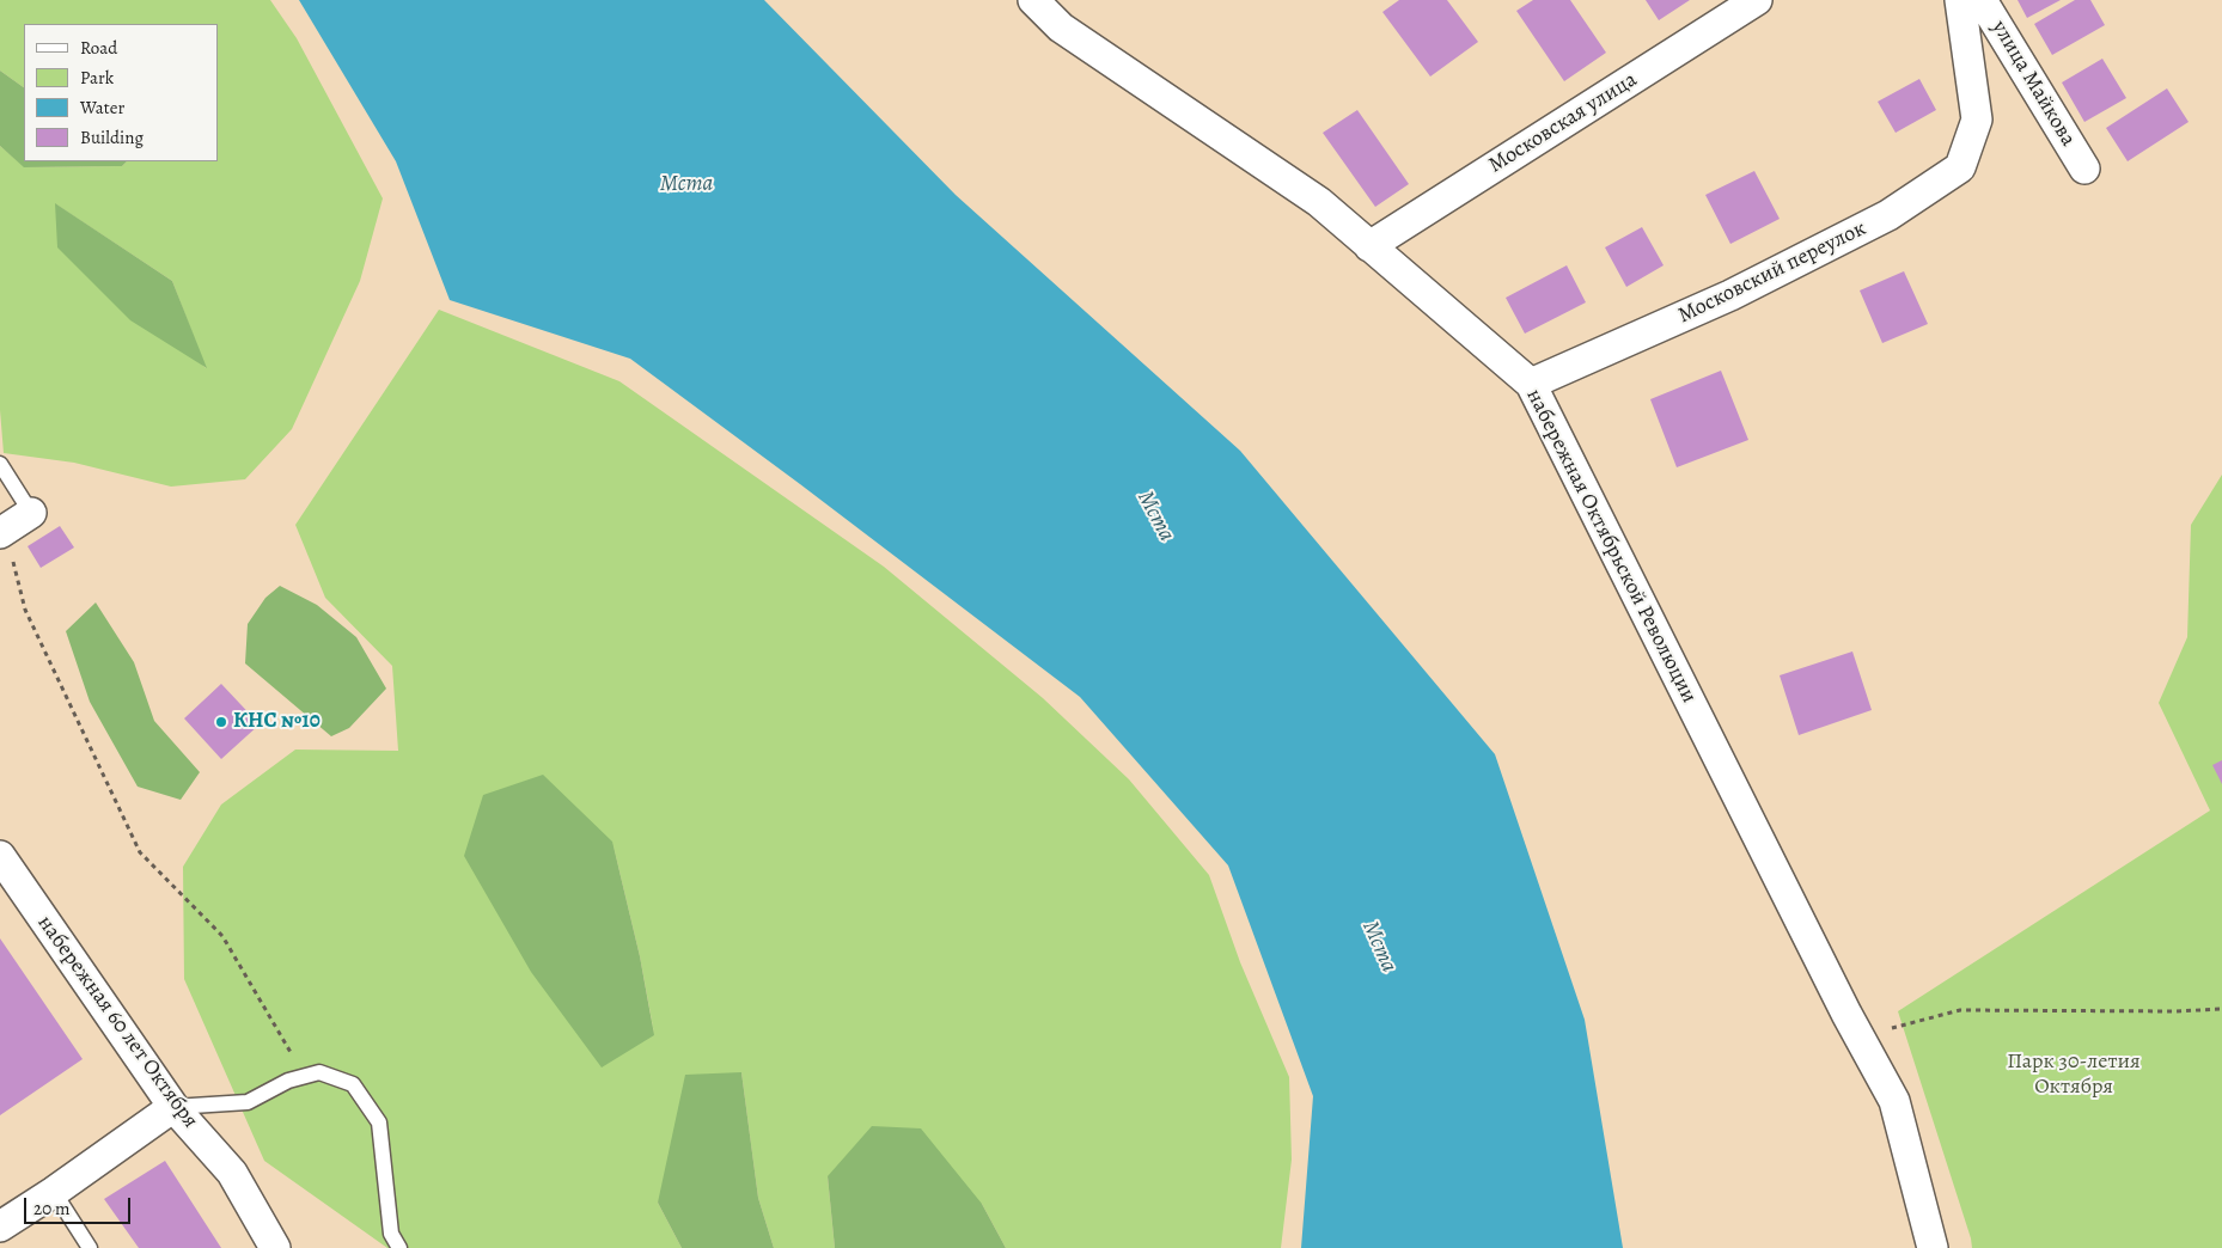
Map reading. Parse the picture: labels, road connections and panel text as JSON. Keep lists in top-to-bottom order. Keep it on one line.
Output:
{"streets":{"street":["улица Майкова","Московская улица","Московский переулок","набережная Октябрьской Революции","набережная 60 лет Октября"]},"crossings":[["улица Майкова","Московский переулок"],["Московская улица","набережная Октябрьской Революции"],["Московский переулок","набережная Октябрьской Революции"]],"water":["Мста"],"parks":["Парк 30-летия Октября"],"places":["КНС №10"],"legend":["Road","Park","Water","Building"],"scale_bar":"20 m"}
